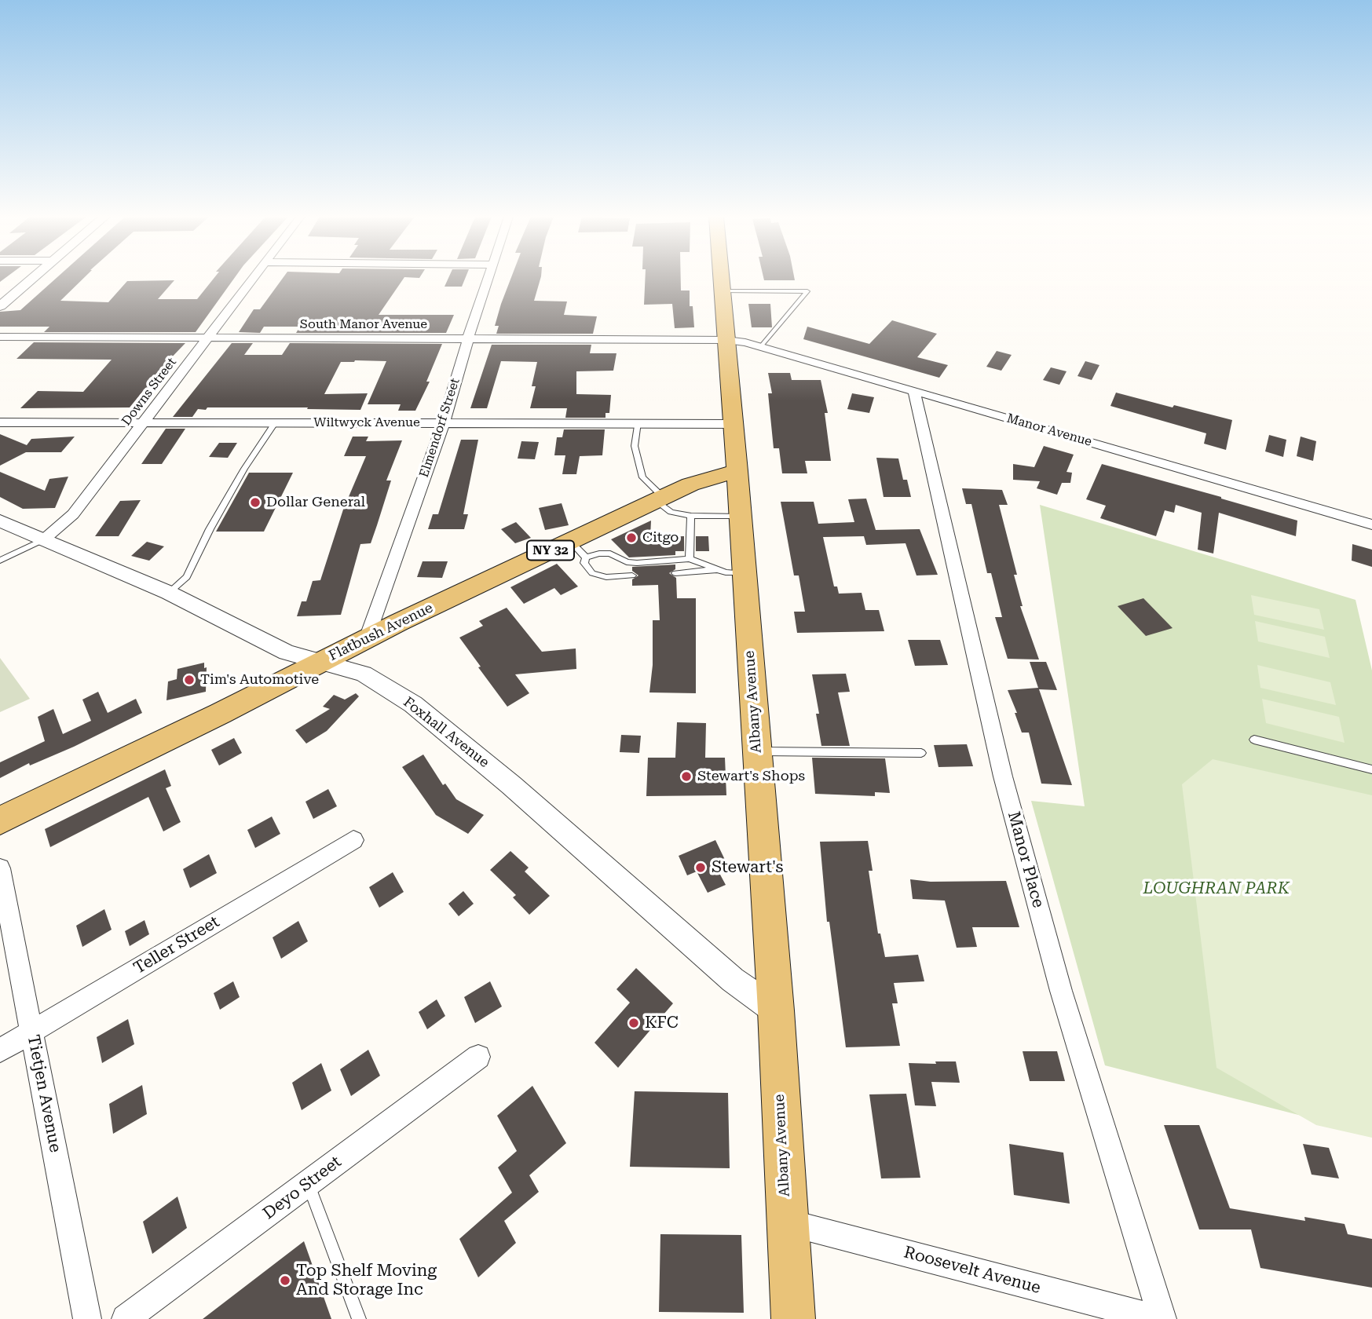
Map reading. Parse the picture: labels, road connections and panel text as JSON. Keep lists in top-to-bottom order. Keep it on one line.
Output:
{"streets":{"main road":["NY 32","Flatbush Avenue","Albany Avenue"],"street":["South Manor Avenue","Downs Street","Wiltwyck Avenue","Elmendorf Street","Manor Avenue","Foxhall Avenue","Manor Place","Teller Street","Tietjen Avenue","Deyo Street","Roosevelt Avenue"]},"crossings":[["South Manor Avenue","Downs Street"],["South Manor Avenue","Elmendorf Street"],["South Manor Avenue","Manor Avenue"],["South Manor Avenue","Albany Avenue"],["Downs Street","Wiltwyck Avenue"],["Downs Street","Foxhall Avenue"],["Wiltwyck Avenue","Elmendorf Street"],["Wiltwyck Avenue","Albany Avenue"],["Elmendorf Street","Flatbush Avenue"],["Manor Avenue","Albany Avenue"],["Manor Avenue","Manor Place"],["Flatbush Avenue","Albany Avenue"],["Flatbush Avenue","Foxhall Avenue"],["Albany Avenue","Foxhall Avenue"],["Albany Avenue","Roosevelt Avenue"],["Manor Place","Roosevelt Avenue"],["Teller Street","Tietjen Avenue"]],"parks":["LOUGHRAN PARK"],"places":["Dollar General","Citgo","Tim's Automotive","Stewart's Shops","Stewart's","KFC","Top Shelf Moving And Storage Inc"]}
